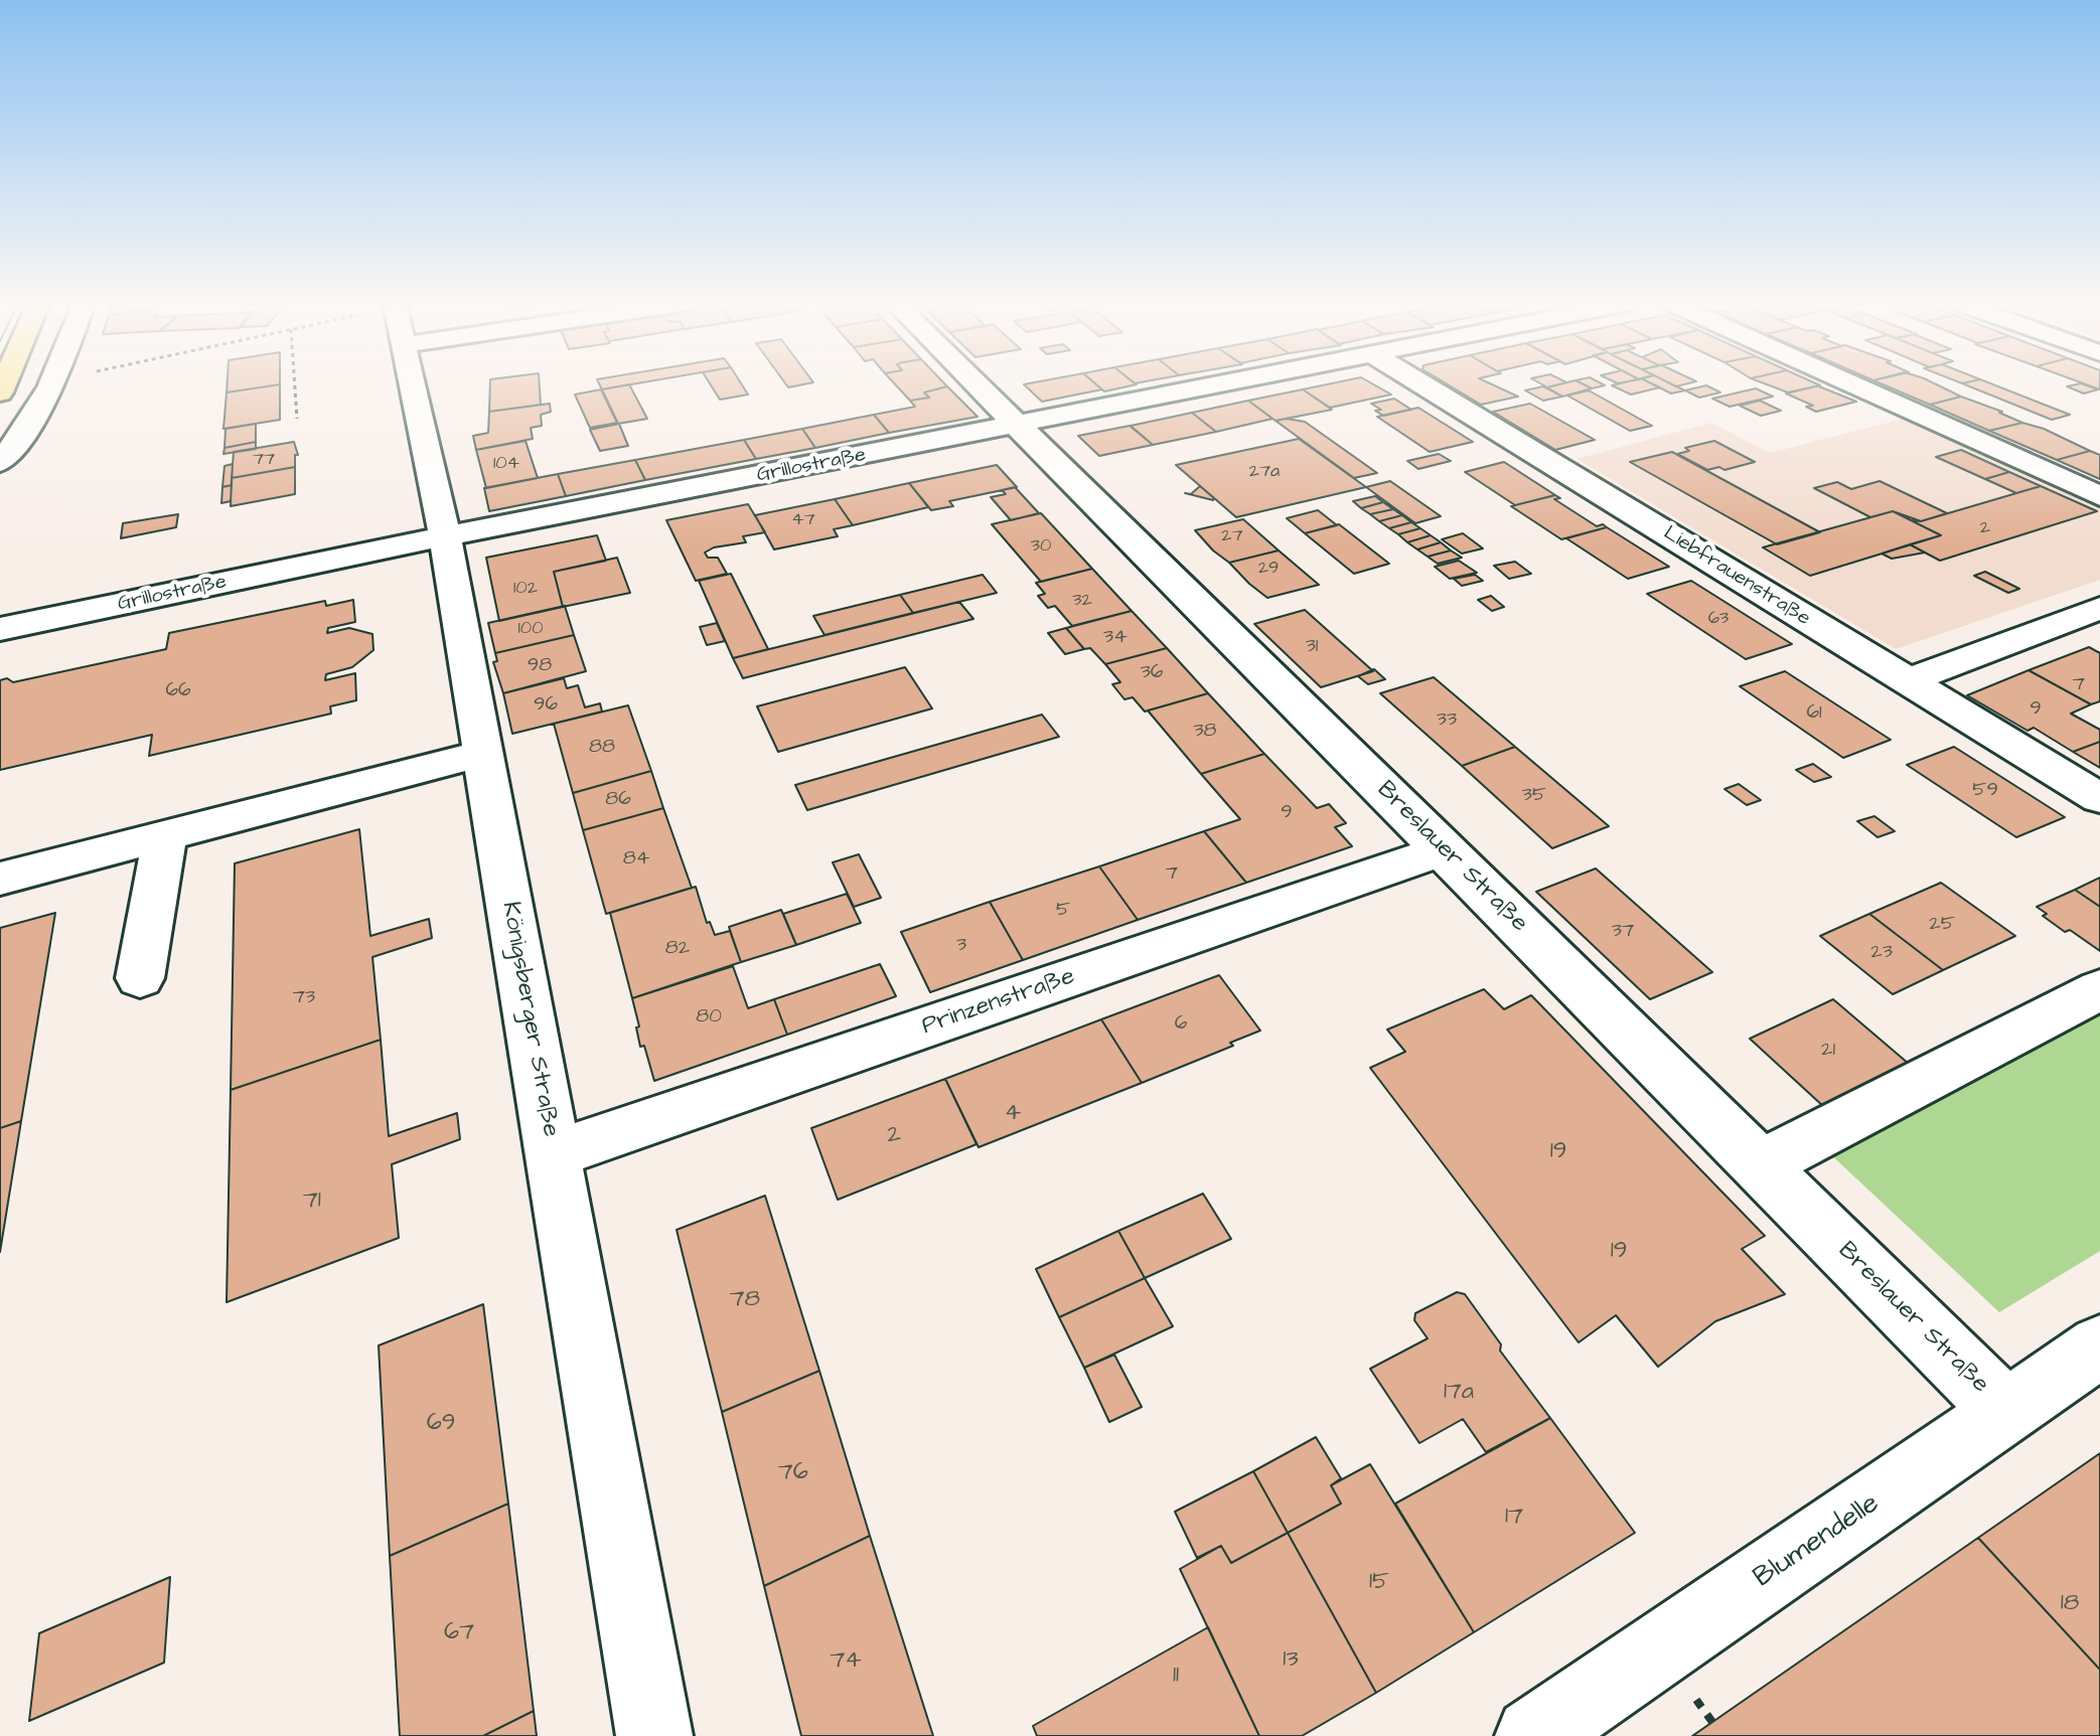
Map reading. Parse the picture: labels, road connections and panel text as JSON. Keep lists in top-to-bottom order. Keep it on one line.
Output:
{"streets":{"street":["Grillostraße","Liebfrauenstraße","Breslauer Straße","Prinzenstraße","Königsberger Straße","Blumendelle"]},"crossings":[["Grillostraße","Breslauer Straße"],["Grillostraße","Königsberger Straße"],["Breslauer Straße","Prinzenstraße"],["Breslauer Straße","Blumendelle"],["Prinzenstraße","Königsberger Straße"]],"house_numbers":["77","104","27a","47","2","27","30","29","102","32","63","100","34","31","98","36","7","66","96","9","61","33","38","88","59","35","86","9","84","7","5","25","37","3","82","23","73","80","6","21","4","2","19","71","19","78","17a","69","76","17","15","18","67","13","74","11"]}
